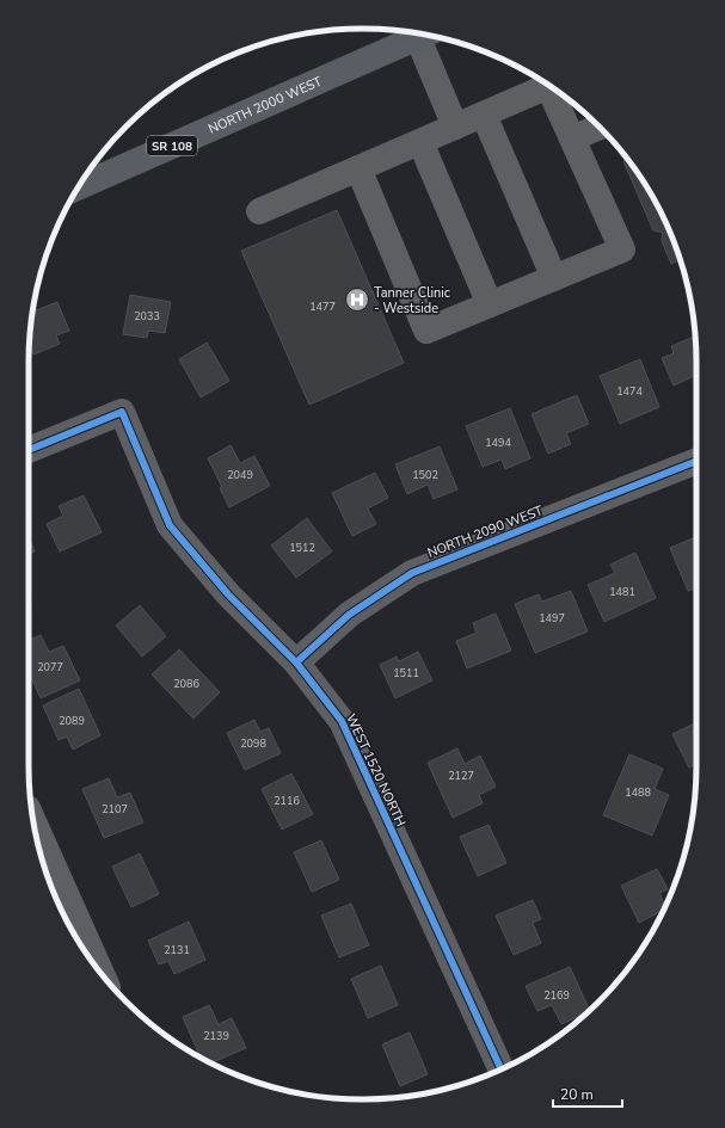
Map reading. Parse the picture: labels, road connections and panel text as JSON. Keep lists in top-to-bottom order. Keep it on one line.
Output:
{"streets":{"main road":["NORTH 2000 WEST","SR 108"],"street":["NORTH 2090 WEST","WEST 1520 NORTH"]},"crossings":[["NORTH 2090 WEST","WEST 1520 NORTH"]],"places":{"hospital":["Tanner Clinic - Westside"]},"house_numbers":["1477","2033","1474","1494","2049","1502","1512","1481","1497","2077","1511","2086","2089","2098","2127","1488","2116","2107","2131","2169","2139"],"scale_bar":"20 m"}
